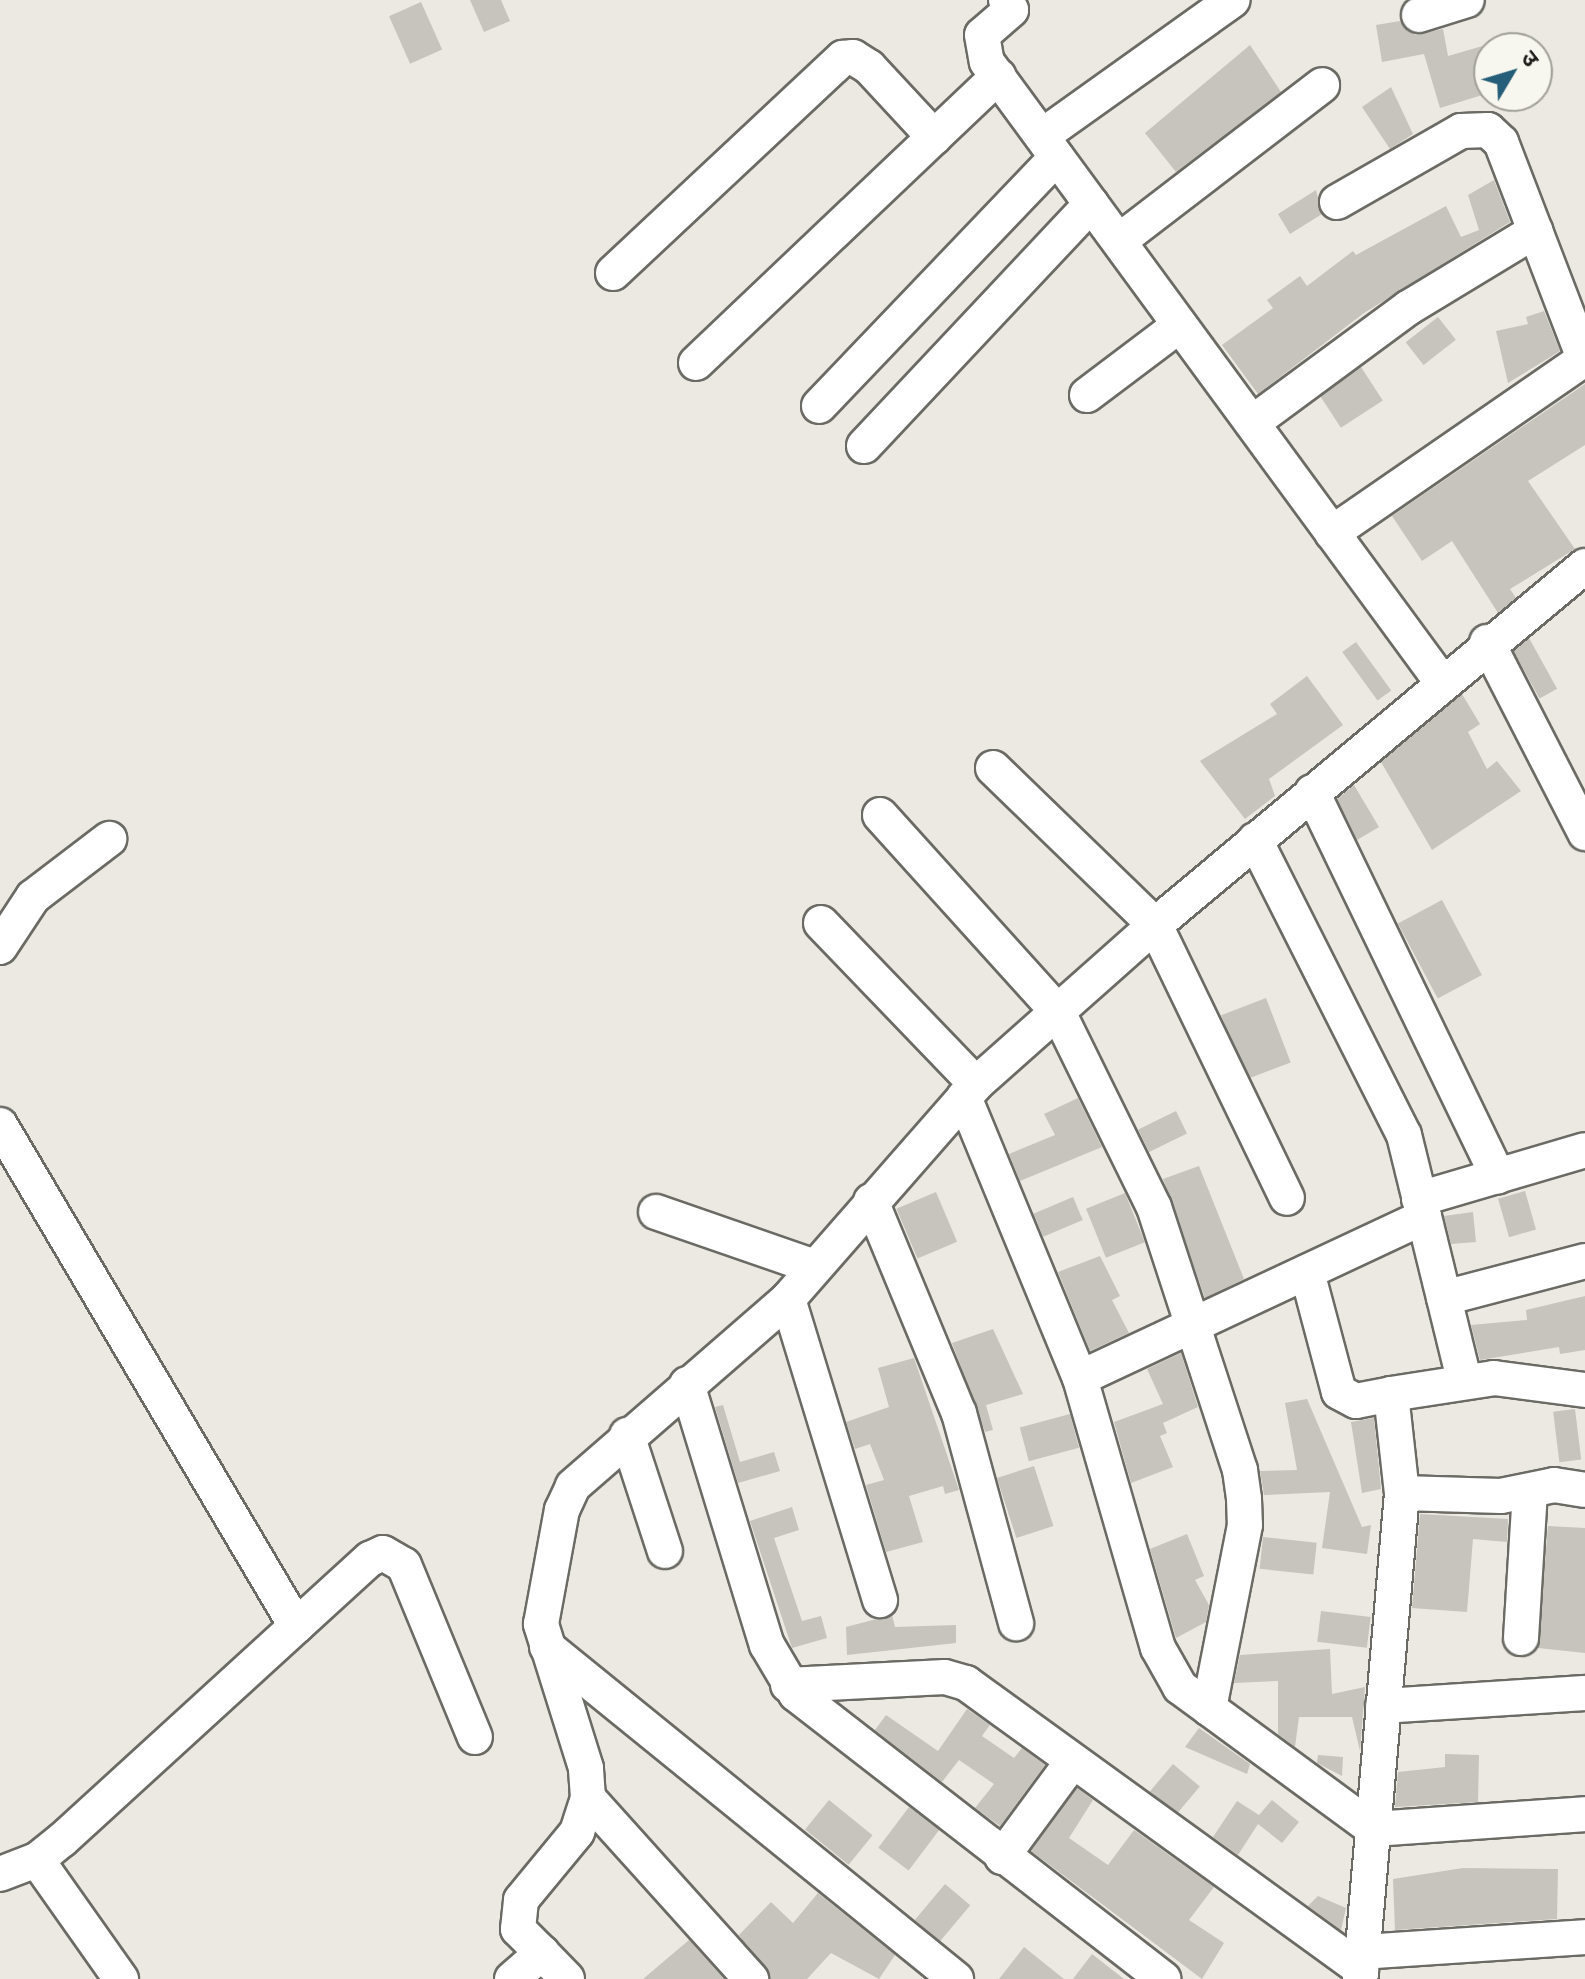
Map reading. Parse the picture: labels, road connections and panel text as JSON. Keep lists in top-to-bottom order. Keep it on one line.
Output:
{"north":"top right"}
